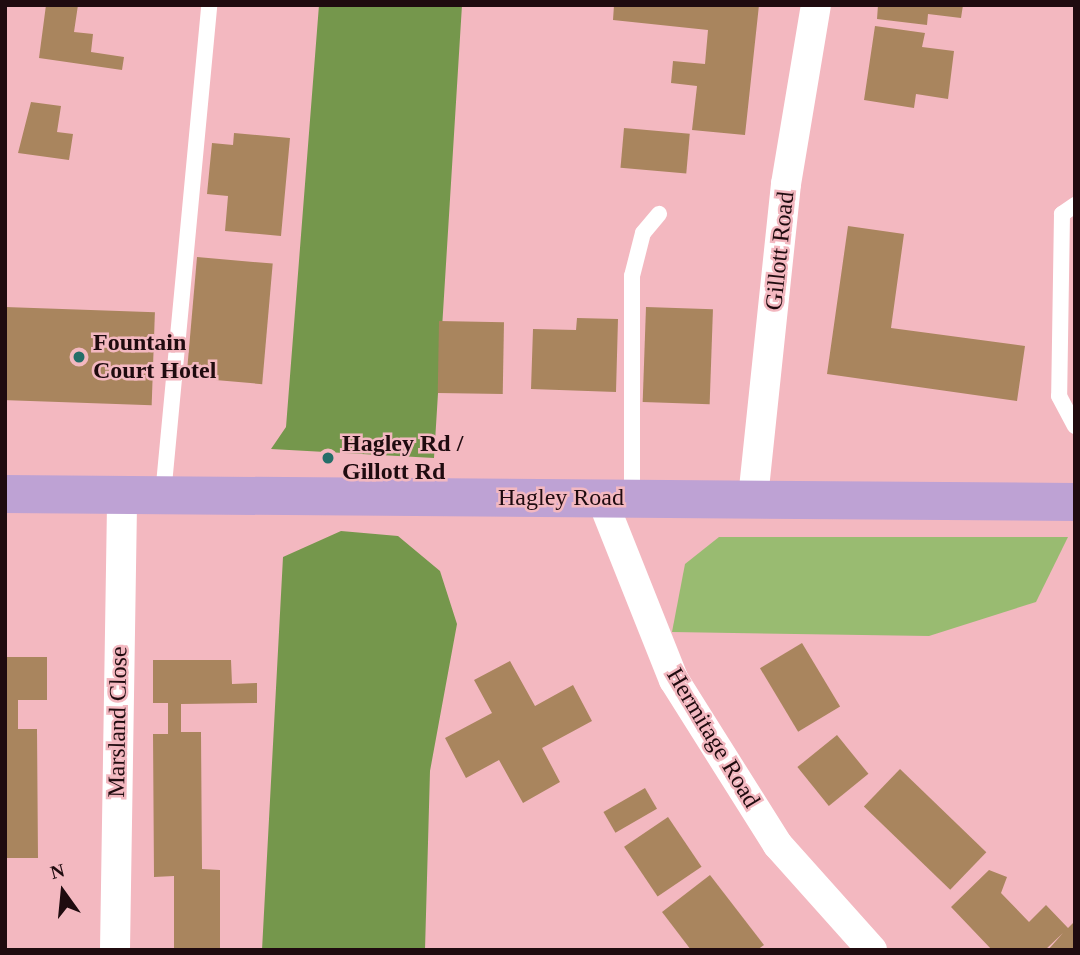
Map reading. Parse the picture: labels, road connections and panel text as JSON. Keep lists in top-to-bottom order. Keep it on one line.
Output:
{"streets":{"highway":["Hagley Road"],"street":["Gillott Road","Marsland Close","Hermitage Road"]},"crossings":[["Gillott Road","Hagley Road"],["Hagley Road","Marsland Close"],["Hagley Road","Hermitage Road"]],"places":["Fountain Court Hotel","Hagley Rd / Gillott Rd"],"north":"top"}
